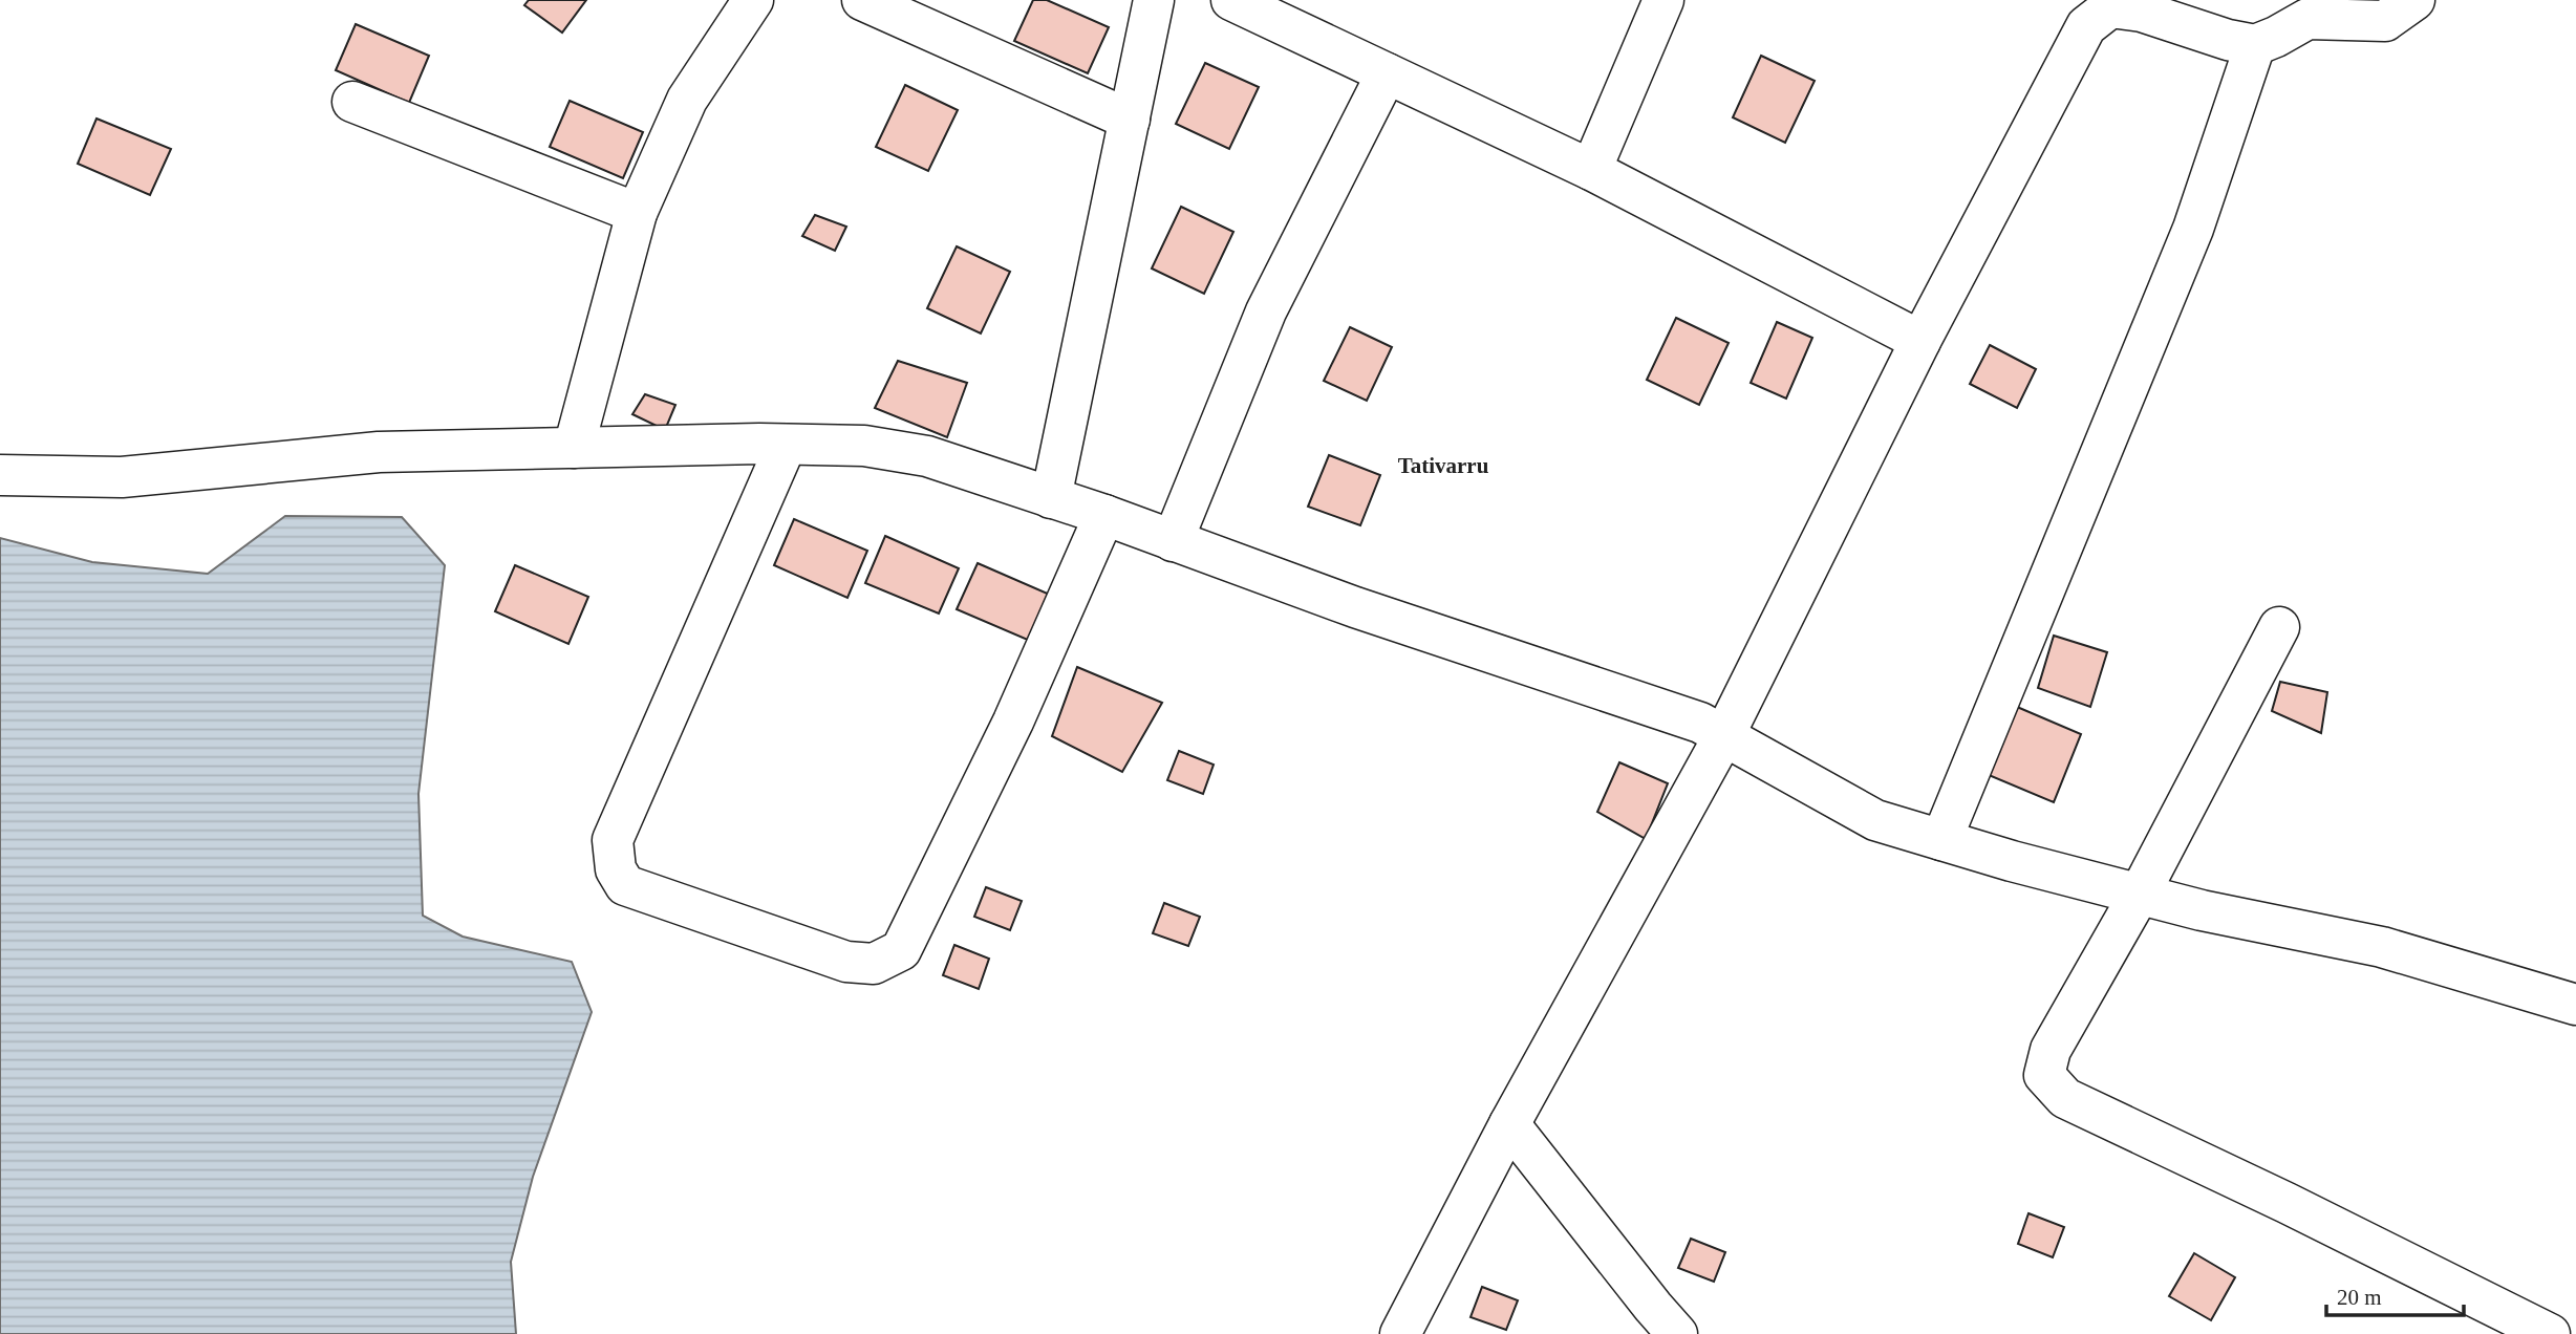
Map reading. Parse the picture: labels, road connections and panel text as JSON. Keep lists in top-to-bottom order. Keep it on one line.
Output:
{"districts":["Tativarru"],"scale_bar":"20 m"}
